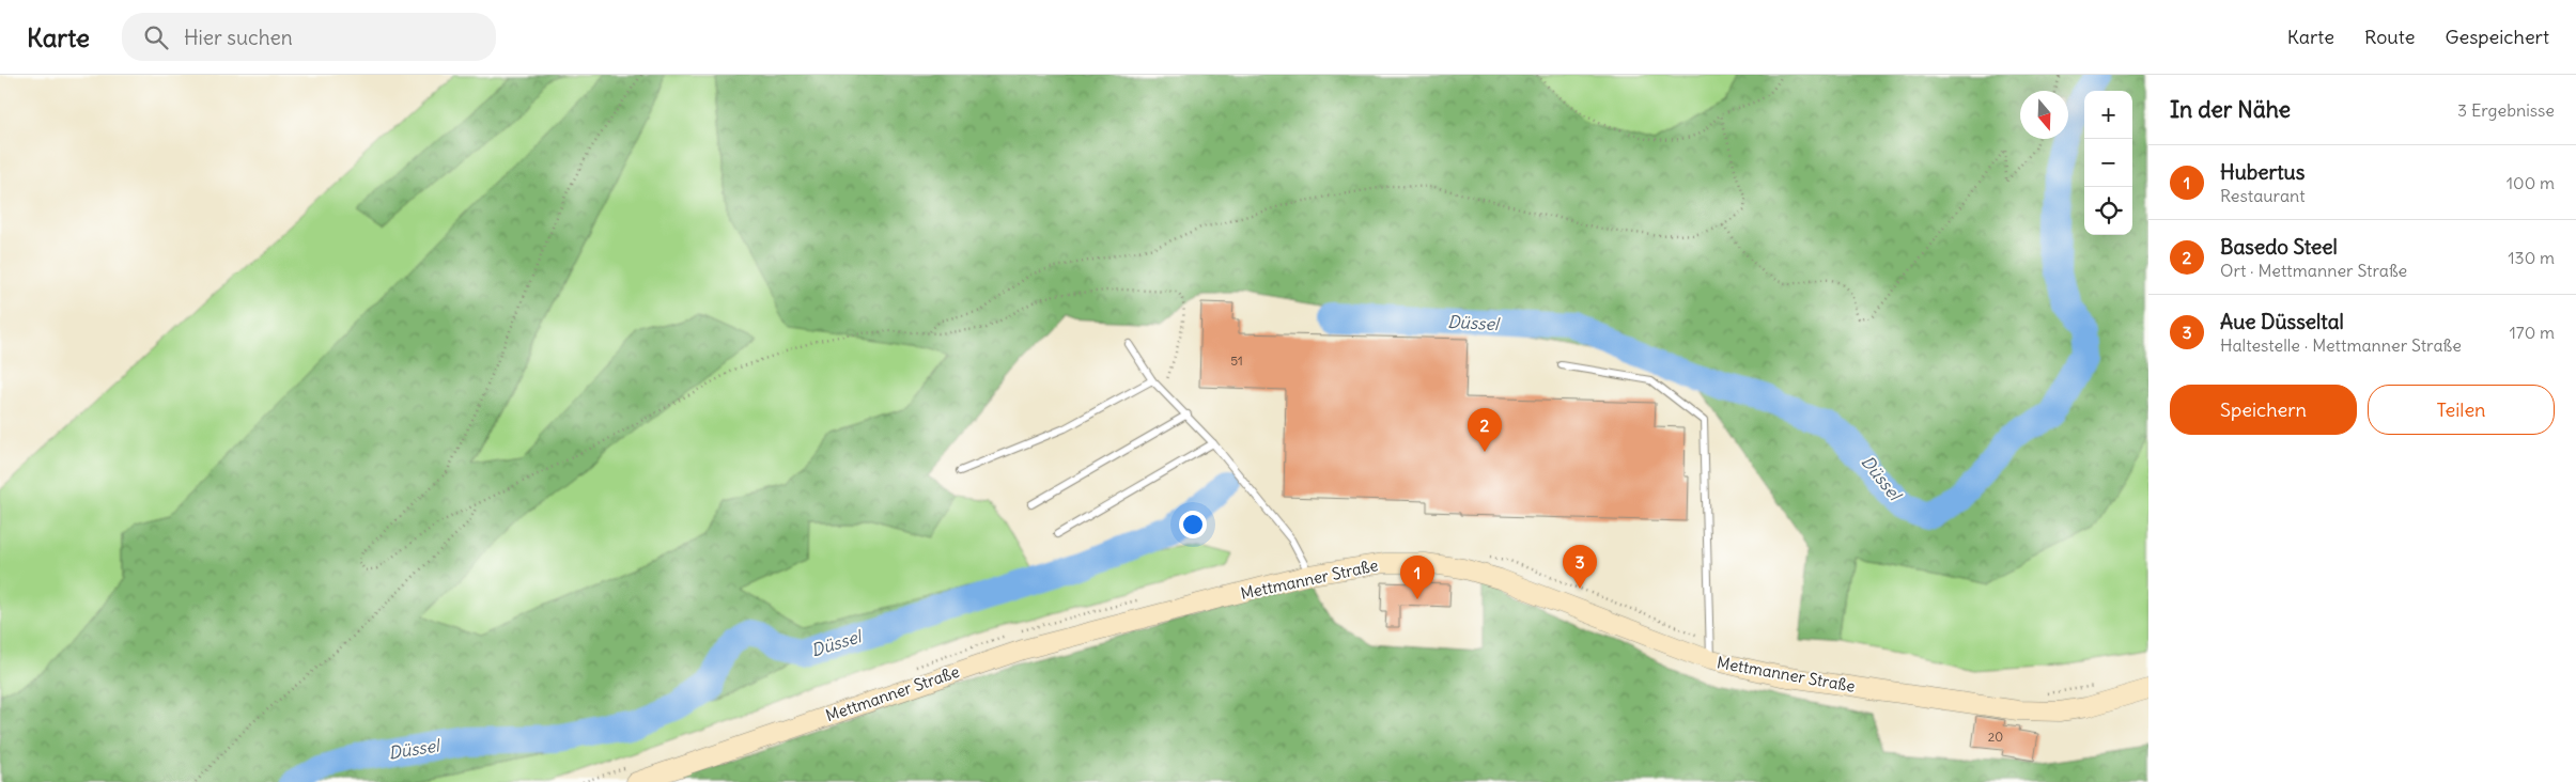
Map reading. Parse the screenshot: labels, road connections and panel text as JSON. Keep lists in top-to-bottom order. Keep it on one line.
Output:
{"streets":{"main road":["Mettmanner Straße"]},"water":["Düssel"],"house_numbers":["51","20"],"north":"bottom","page":{"header":"Karte","search":"Hier suchen","nav":["Karte","Route","Gespeichert"],"heading":["In der Nähe","3 Ergebnisse"],"map_buttons":["+","−"],"list":[{"mark":"1","name":"Hubertus","note":"Restaurant","value":"100 m"},{"mark":"2","name":"Basedo Steel","note":"Ort · Mettmanner Straße","value":"130 m"},{"mark":"3","name":"Aue Düsseltal","note":"Haltestelle · Mettmanner Straße","value":"170 m"}],"buttons":["Speichern","Teilen"],"pins":["2","3","1"]}}
